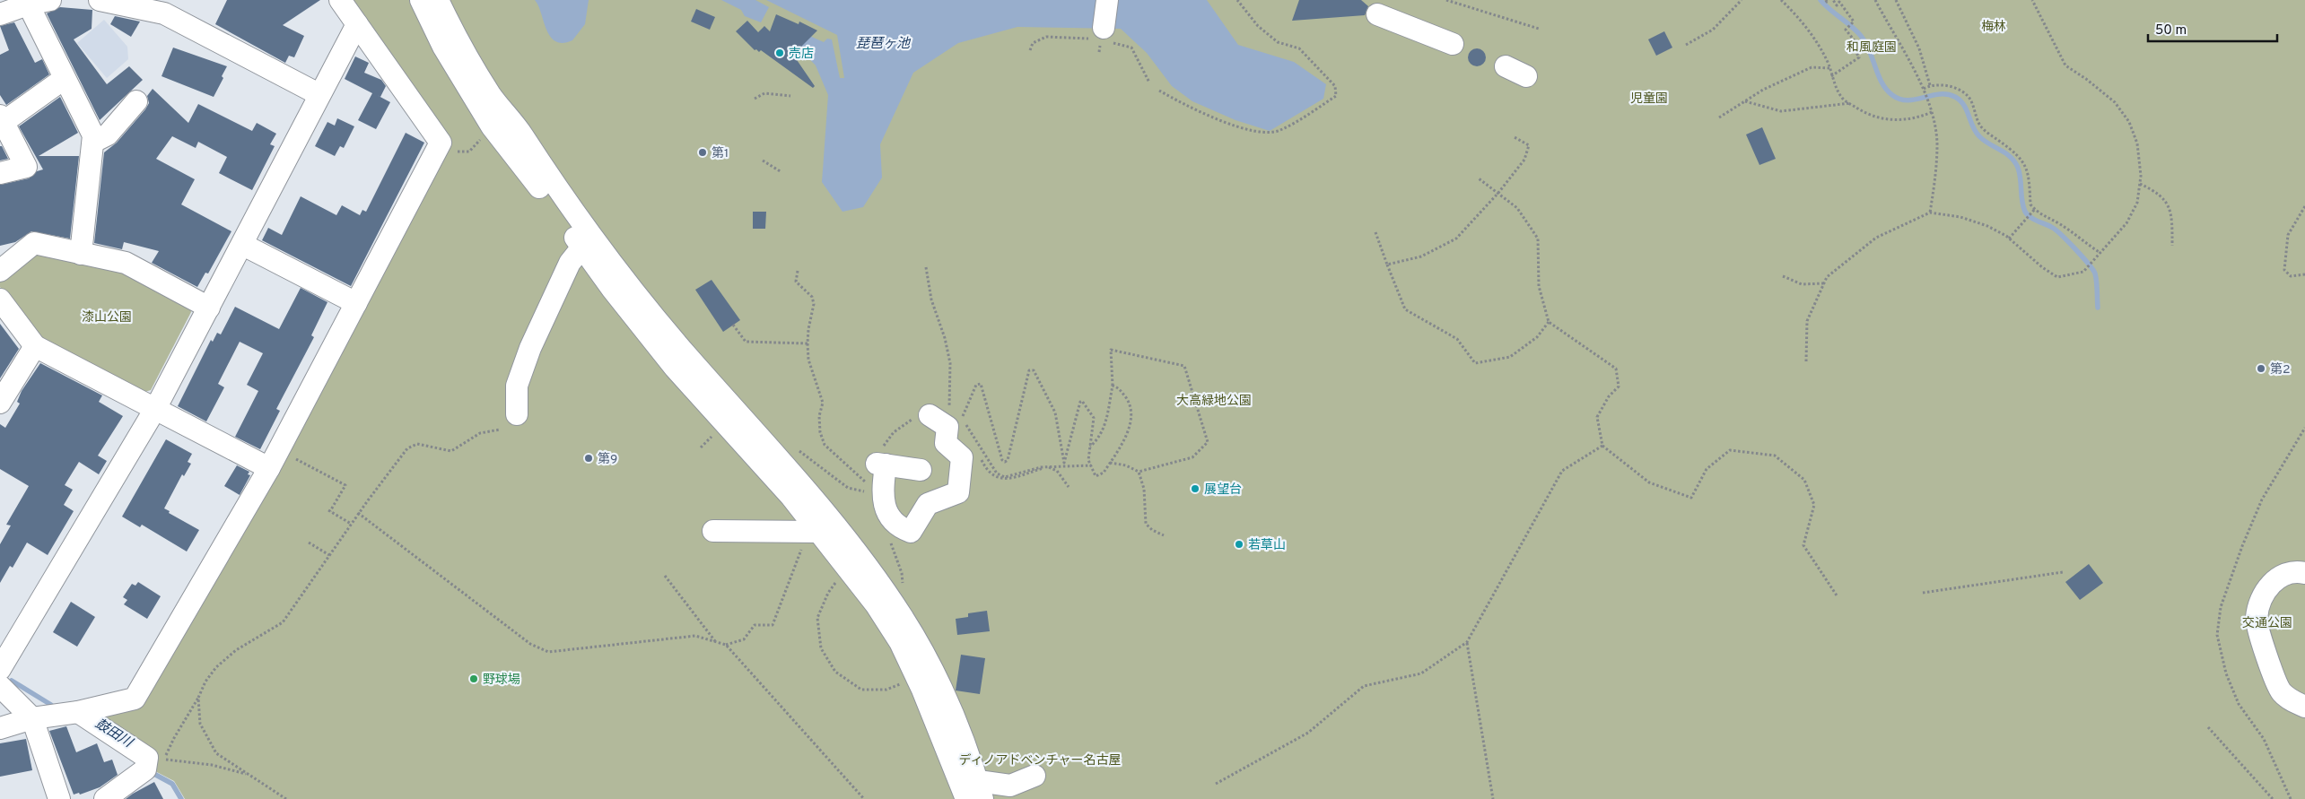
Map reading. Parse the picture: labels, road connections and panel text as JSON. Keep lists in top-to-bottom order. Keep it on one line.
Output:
{"water":["琵琶ヶ池","鼓田川"],"parks":["梅林","和風庭園","児童園","漆山公園","大高緑地公園","交通公園","ディノアドベンチャー名古屋"],"places":["売店","第1","第2","第9","展望台","若草山","野球場"],"scale_bar":"50 m"}
